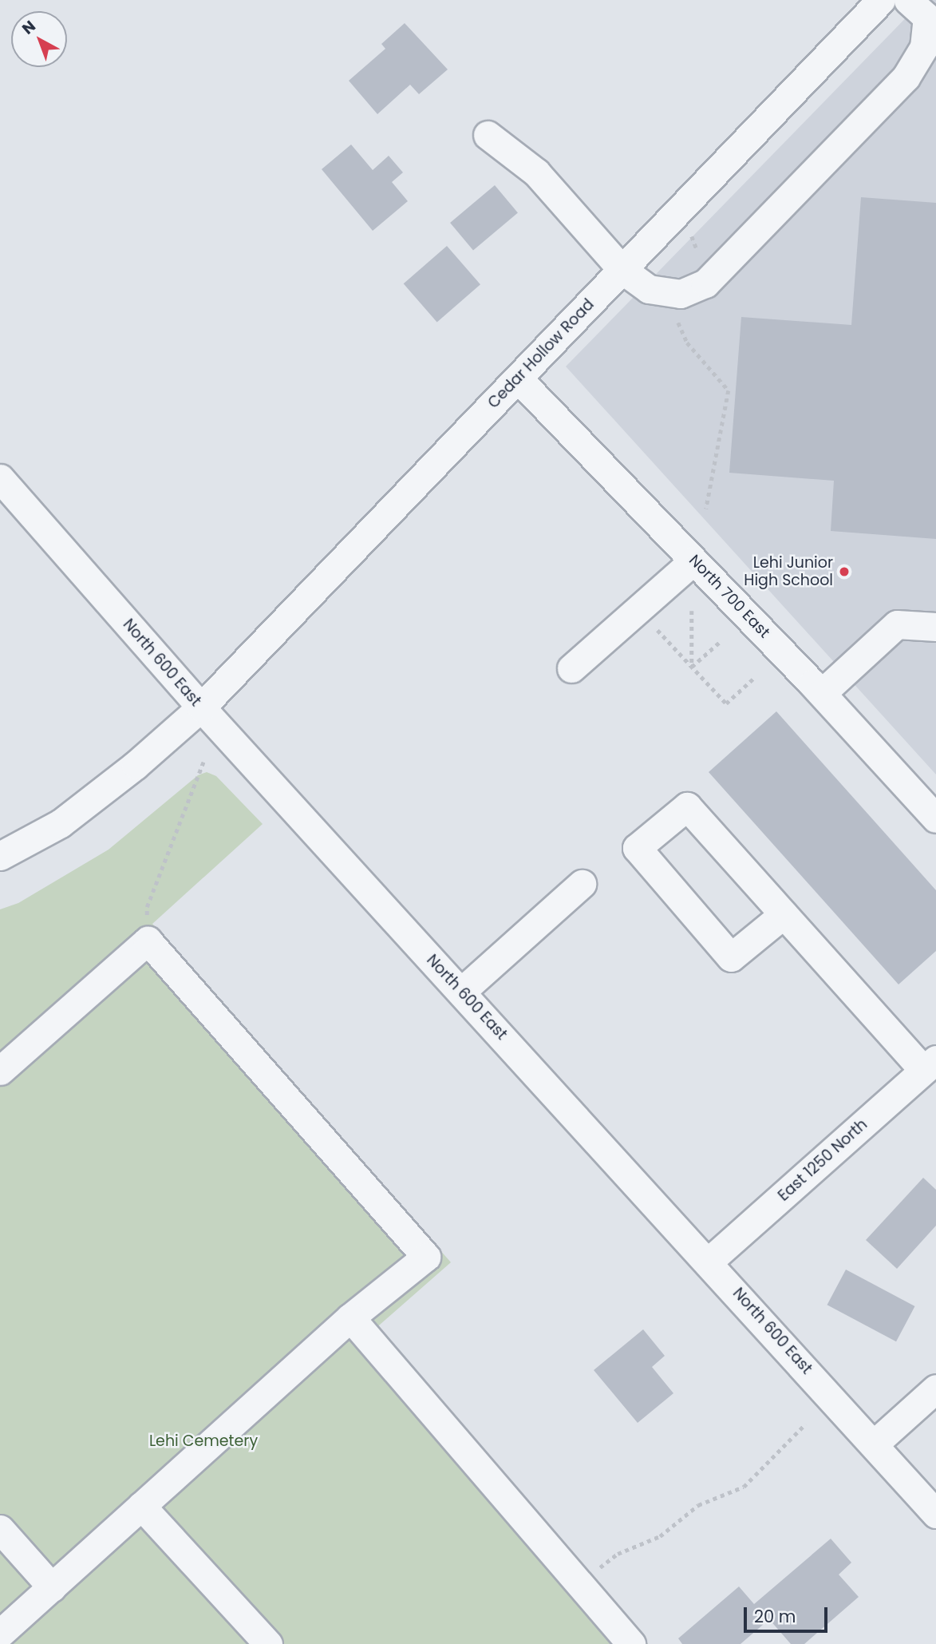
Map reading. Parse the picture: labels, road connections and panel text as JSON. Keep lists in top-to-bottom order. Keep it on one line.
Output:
{"streets":{"street":["Cedar Hollow Road","North 700 East","North 600 East","East 1250 North"]},"crossings":[["Cedar Hollow Road","North 700 East"],["Cedar Hollow Road","North 600 East"],["North 600 East","East 1250 North"]],"parks":["Lehi Cemetery"],"places":["Lehi Junior High School"],"scale_bar":"20 m","north":"top left"}
